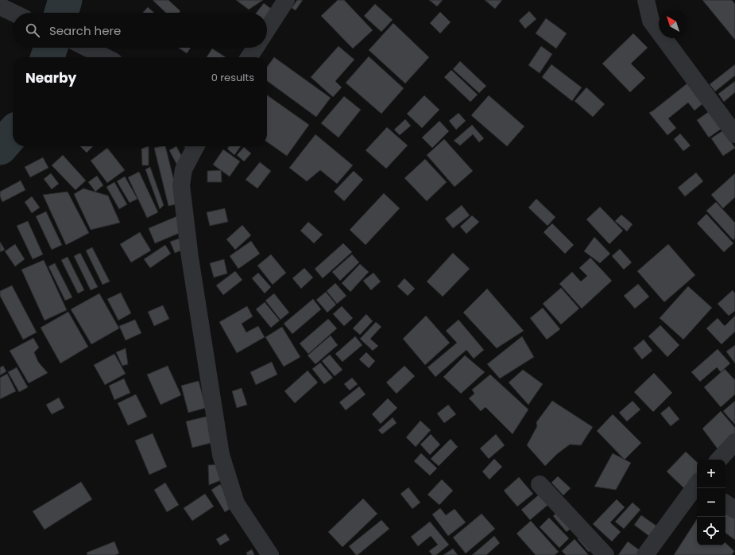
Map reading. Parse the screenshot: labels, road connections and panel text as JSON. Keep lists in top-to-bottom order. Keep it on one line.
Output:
{"north":"top left","page":{"search":"Search here","heading":["Nearby","0 results"],"map_buttons":["+","−"]}}
